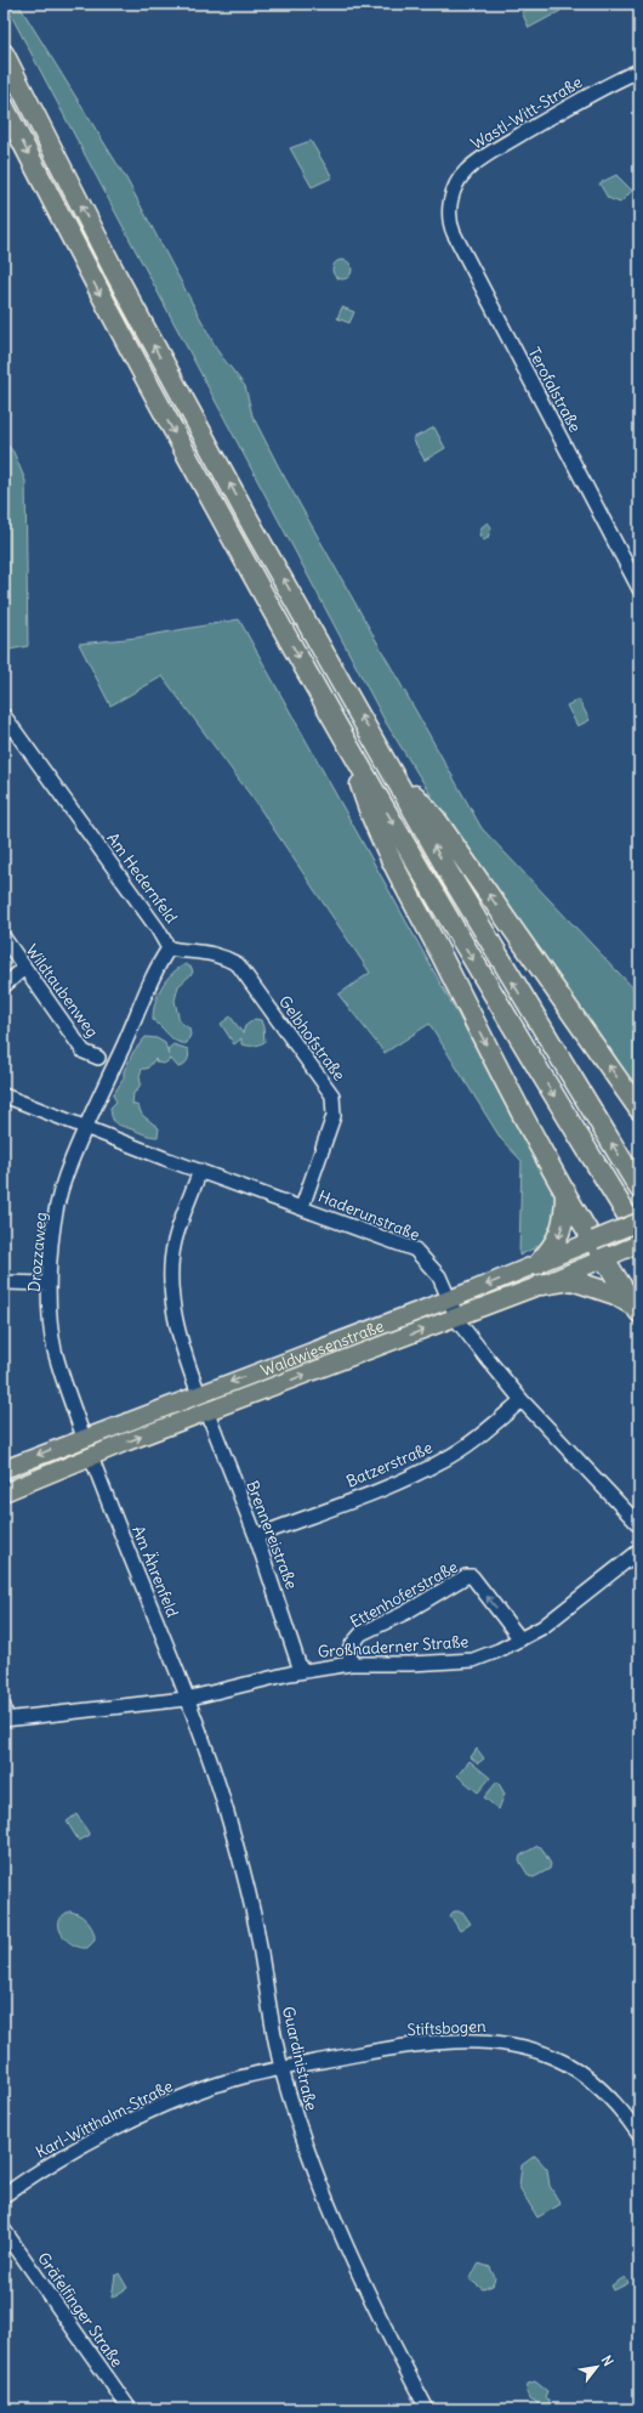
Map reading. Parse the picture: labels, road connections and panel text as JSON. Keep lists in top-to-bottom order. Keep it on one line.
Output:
{"streets":{"main road":["Waldwiesenstraße"],"street":["Wastl-Witt-Straße","Terofalstraße","Am Hedernfeld","Wildtaubenweg","Gelbhofstraße","Haderunstraße","Drozzaweg","Batzerstraße","Brennereistraße","Am Ährenfeld","Ettenhoferstraße","Großhaderner Straße","Stiftsbogen","Guardinistraße","Karl-Witthalm-Straße","Gräfelfinger Straße"]},"crossings":[["Wastl-Witt-Straße","Terofalstraße"],["Am Hedernfeld","Gelbhofstraße"],["Am Hedernfeld","Haderunstraße"],["Am Hedernfeld","Drozzaweg"],["Gelbhofstraße","Haderunstraße"],["Haderunstraße","Drozzaweg"],["Haderunstraße","Waldwiesenstraße"],["Haderunstraße","Batzerstraße"],["Drozzaweg","Waldwiesenstraße"],["Waldwiesenstraße","Brennereistraße"],["Waldwiesenstraße","Am Ährenfeld"],["Batzerstraße","Brennereistraße"],["Brennereistraße","Großhaderner Straße"],["Am Ährenfeld","Großhaderner Straße"],["Am Ährenfeld","Guardinistraße"],["Ettenhoferstraße","Großhaderner Straße"],["Großhaderner Straße","Guardinistraße"],["Stiftsbogen","Guardinistraße"],["Stiftsbogen","Karl-Witthalm-Straße"],["Guardinistraße","Karl-Witthalm-Straße"]],"north":"top right"}
